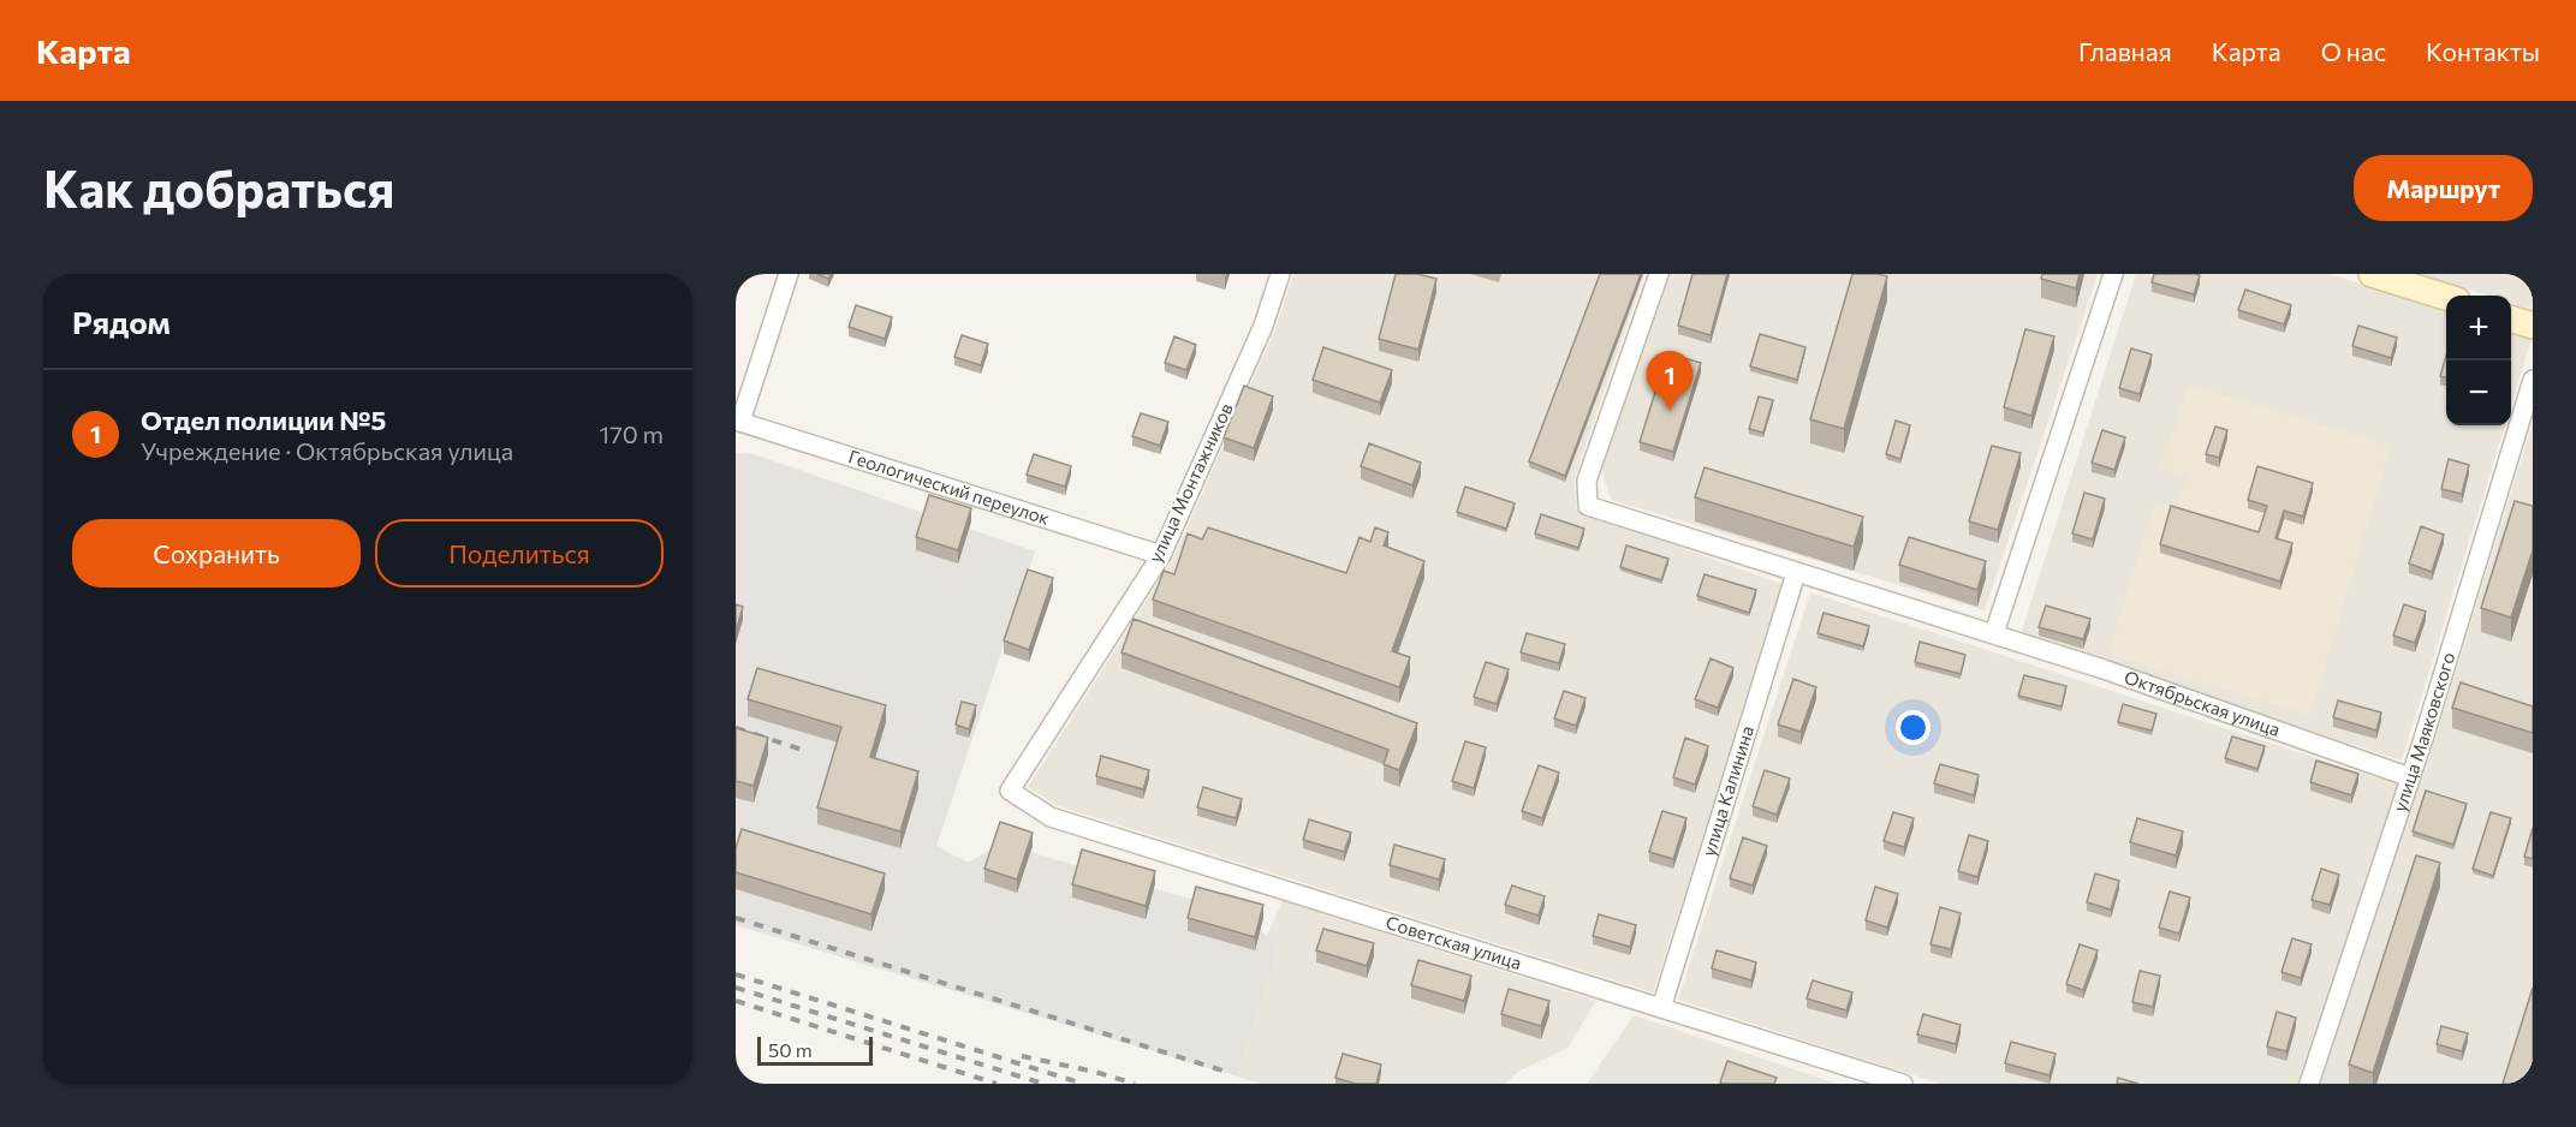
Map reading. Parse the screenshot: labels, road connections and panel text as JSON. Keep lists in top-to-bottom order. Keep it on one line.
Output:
{"streets":{"street":["улица Монтажников","Геологический переулок","Октябрьская улица","улица Маяковского","улица Калинина","Советская улица"]},"crossings":[["улица Монтажников","Геологический переулок"],["улица Монтажников","Советская улица"],["Октябрьская улица","улица Маяковского"],["Октябрьская улица","улица Калинина"],["улица Калинина","Советская улица"]],"scale_bar":"50 m","page":{"header":"Карта","nav":["Главная","Карта","О нас","Контакты"],"buttons":["Маршрут",["Сохранить","Поделиться"]],"title":"Как добраться","heading":"Рядом","map_buttons":["+","−"],"pins":"1","list":[{"mark":"1","name":"Отдел полиции №5","note":"Учреждение · Октябрьская улица","value":"170 m"}],"scale":"50 m"}}
